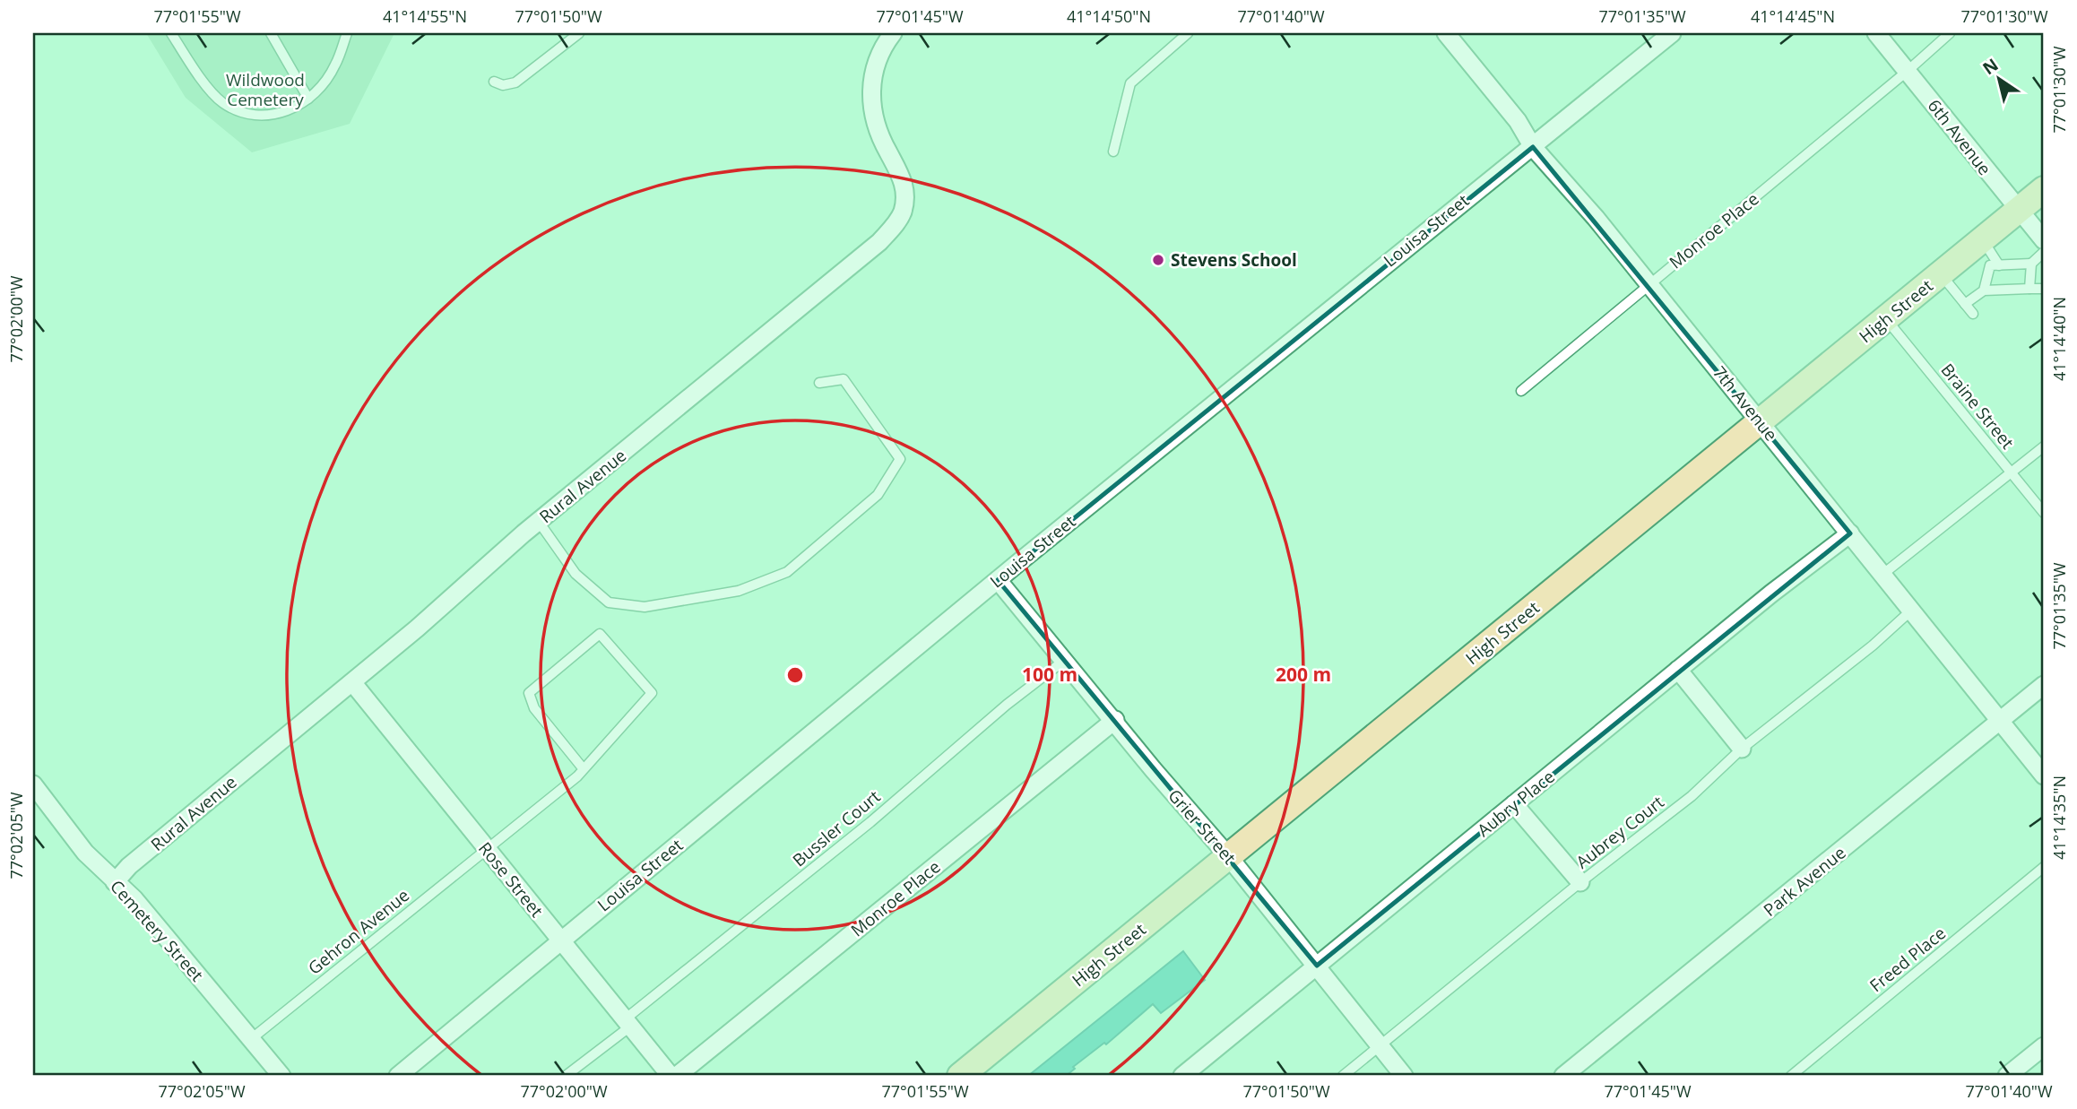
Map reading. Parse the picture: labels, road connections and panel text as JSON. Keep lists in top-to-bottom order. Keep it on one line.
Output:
{"streets":{"main road":["High Street"],"street":["6th Avenue","Louisa Street","Monroe Place","7th Avenue","Rural Avenue","Aubry Place","Grier Street","Rose Street","Park Avenue","Cemetery Street"],"lane":["Braine Street","Bussler Court","Aubrey Court","Gehron Avenue","Freed Place"]},"crossings":[["6th Avenue","Monroe Place"],["6th Avenue","High Street"],["Louisa Street","7th Avenue"],["Louisa Street","Grier Street"],["Louisa Street","Rose Street"],["Monroe Place","7th Avenue"],["Monroe Place","Grier Street"],["High Street","7th Avenue"],["High Street","Braine Street"],["High Street","Grier Street"],["7th Avenue","Aubry Place"],["7th Avenue","Aubrey Court"],["7th Avenue","Park Avenue"],["Rural Avenue","Rose Street"],["Rural Avenue","Cemetery Street"],["Aubry Place","Grier Street"],["Grier Street","Bussler Court"],["Grier Street","Aubrey Court"],["Bussler Court","Rose Street"],["Rose Street","Gehron Avenue"],["Cemetery Street","Gehron Avenue"]],"parks":["Wildwood Cemetery"],"places":["Stevens School"],"north":"top left","coordinates":["77°01'55\"W","41°14'55\"N","77°01'50\"W","77°01'45\"W","41°14'50\"N","77°01'40\"W","77°01'35\"W","41°14'45\"N","77°01'30\"W","77°02'00\"W","41°14'40\"N","41°14'35\"N","77°02'05\"W"],"rings":["100 m","200 m"]}
